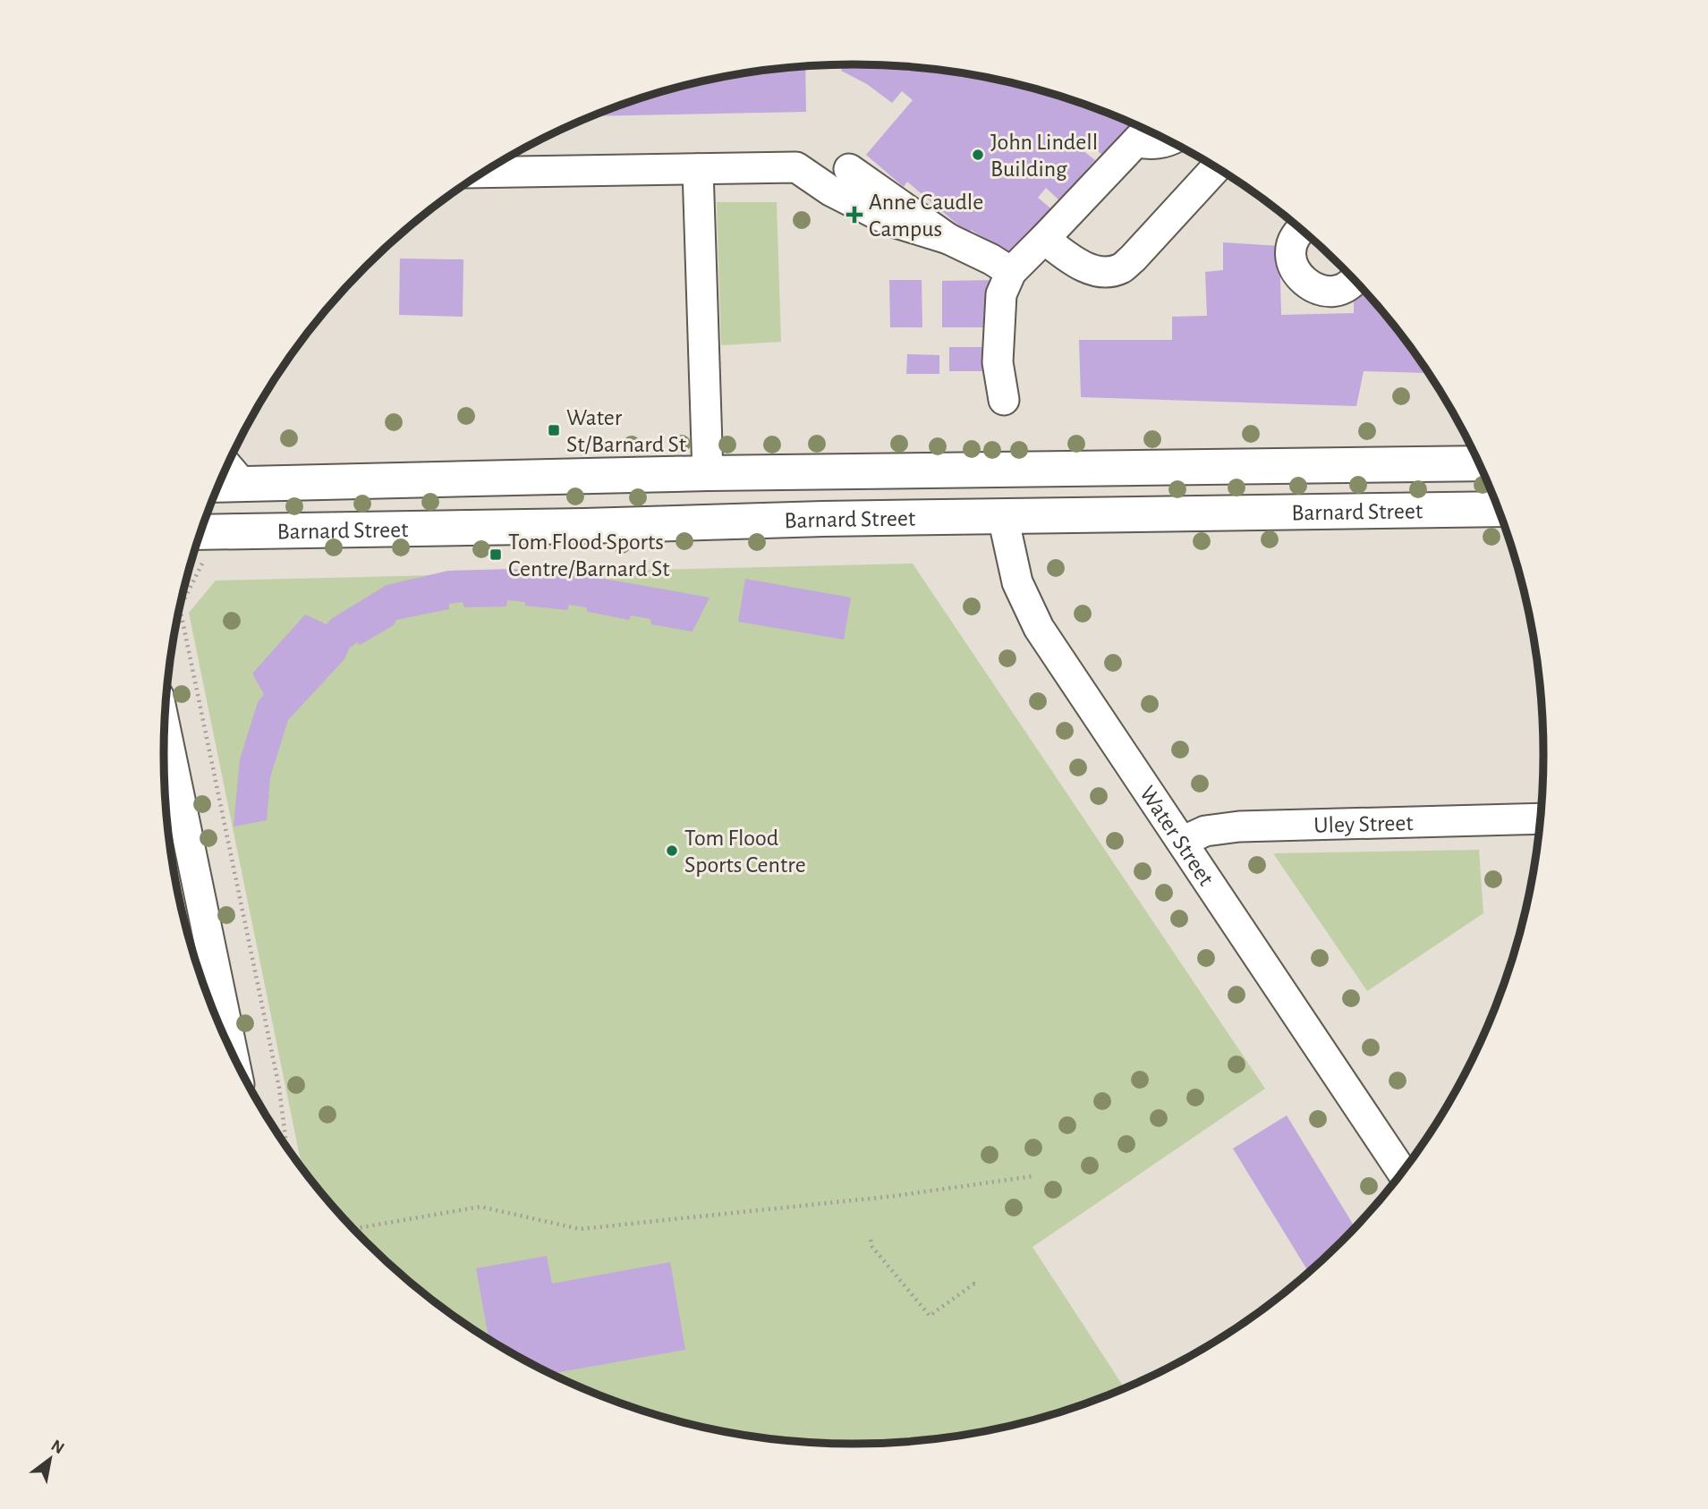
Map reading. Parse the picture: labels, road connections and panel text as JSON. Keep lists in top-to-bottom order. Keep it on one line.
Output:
{"streets":{"main road":["Barnard Street","Water Street"],"street":["Uley Street"]},"crossings":[["Barnard Street","Water Street"],["Uley Street","Water Street"]],"places":{"other":["John Lindell Building","Tom Flood Sports Centre"],"health":["Anne Caudle Campus"],"transit":["Water St/Barnard St","Tom Flood Sports Centre/Barnard St"]},"north":"top right"}
